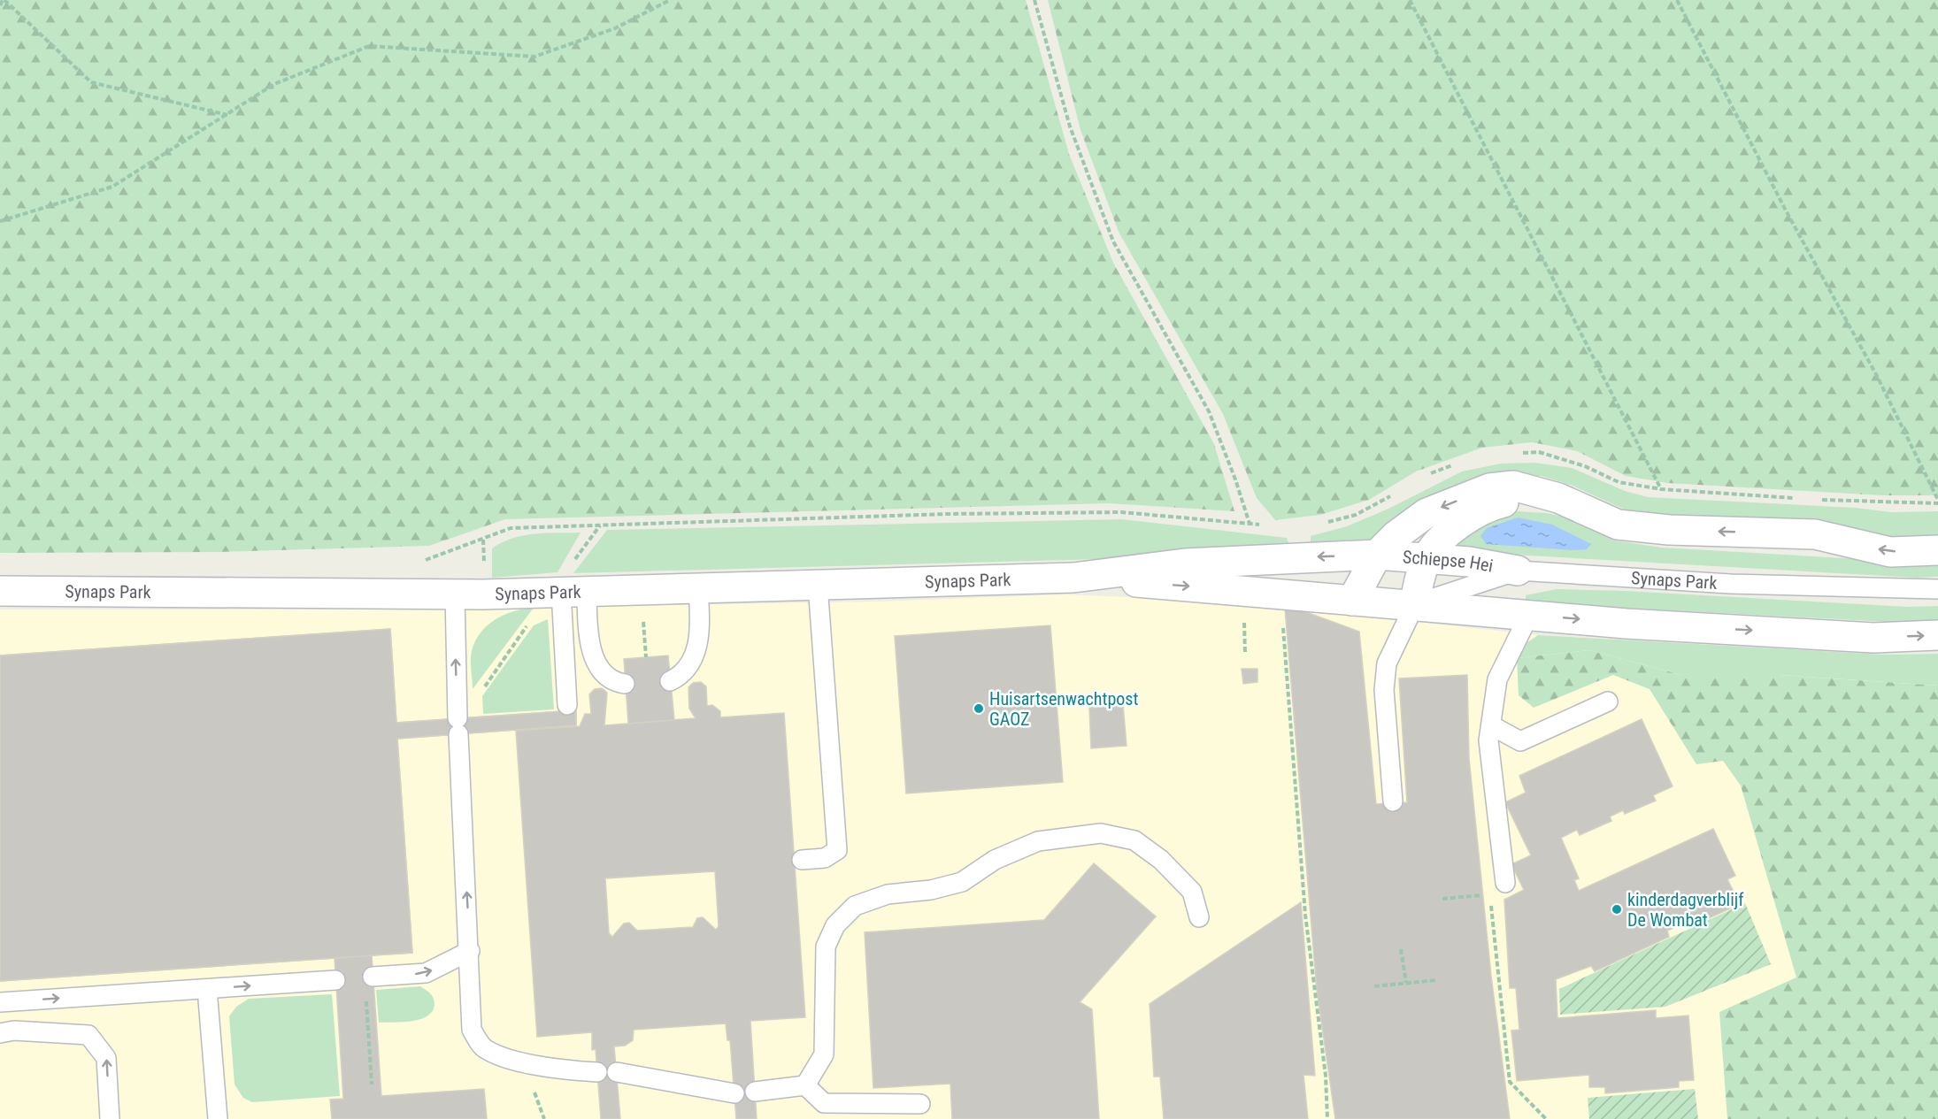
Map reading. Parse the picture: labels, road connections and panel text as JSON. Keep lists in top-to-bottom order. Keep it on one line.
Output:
{"streets":{"street":["Schiepse Hei","Synaps Park"]},"crossings":[["Schiepse Hei","Synaps Park"]],"places":["Huisartsenwachtpost GAOZ","kinderdagverblijf De Wombat"]}
